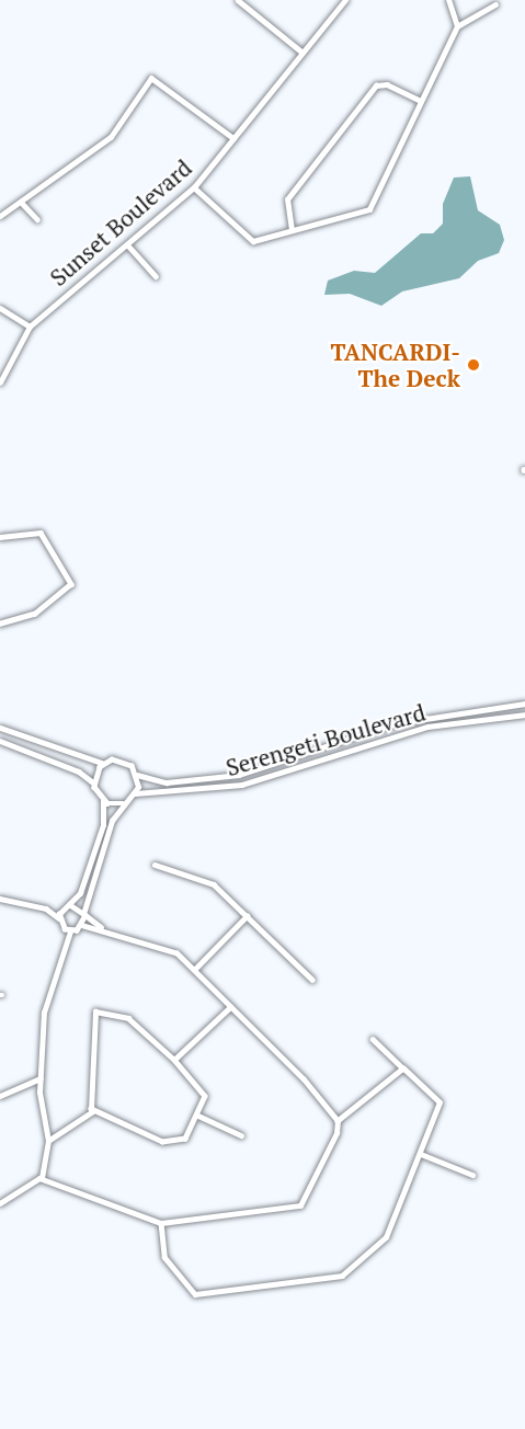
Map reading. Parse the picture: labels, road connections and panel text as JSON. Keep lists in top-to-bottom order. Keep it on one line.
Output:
{"streets":{"street":["Sunset Boulevard","Serengeti Boulevard"]},"places":["TANCARDI- The Deck"]}
